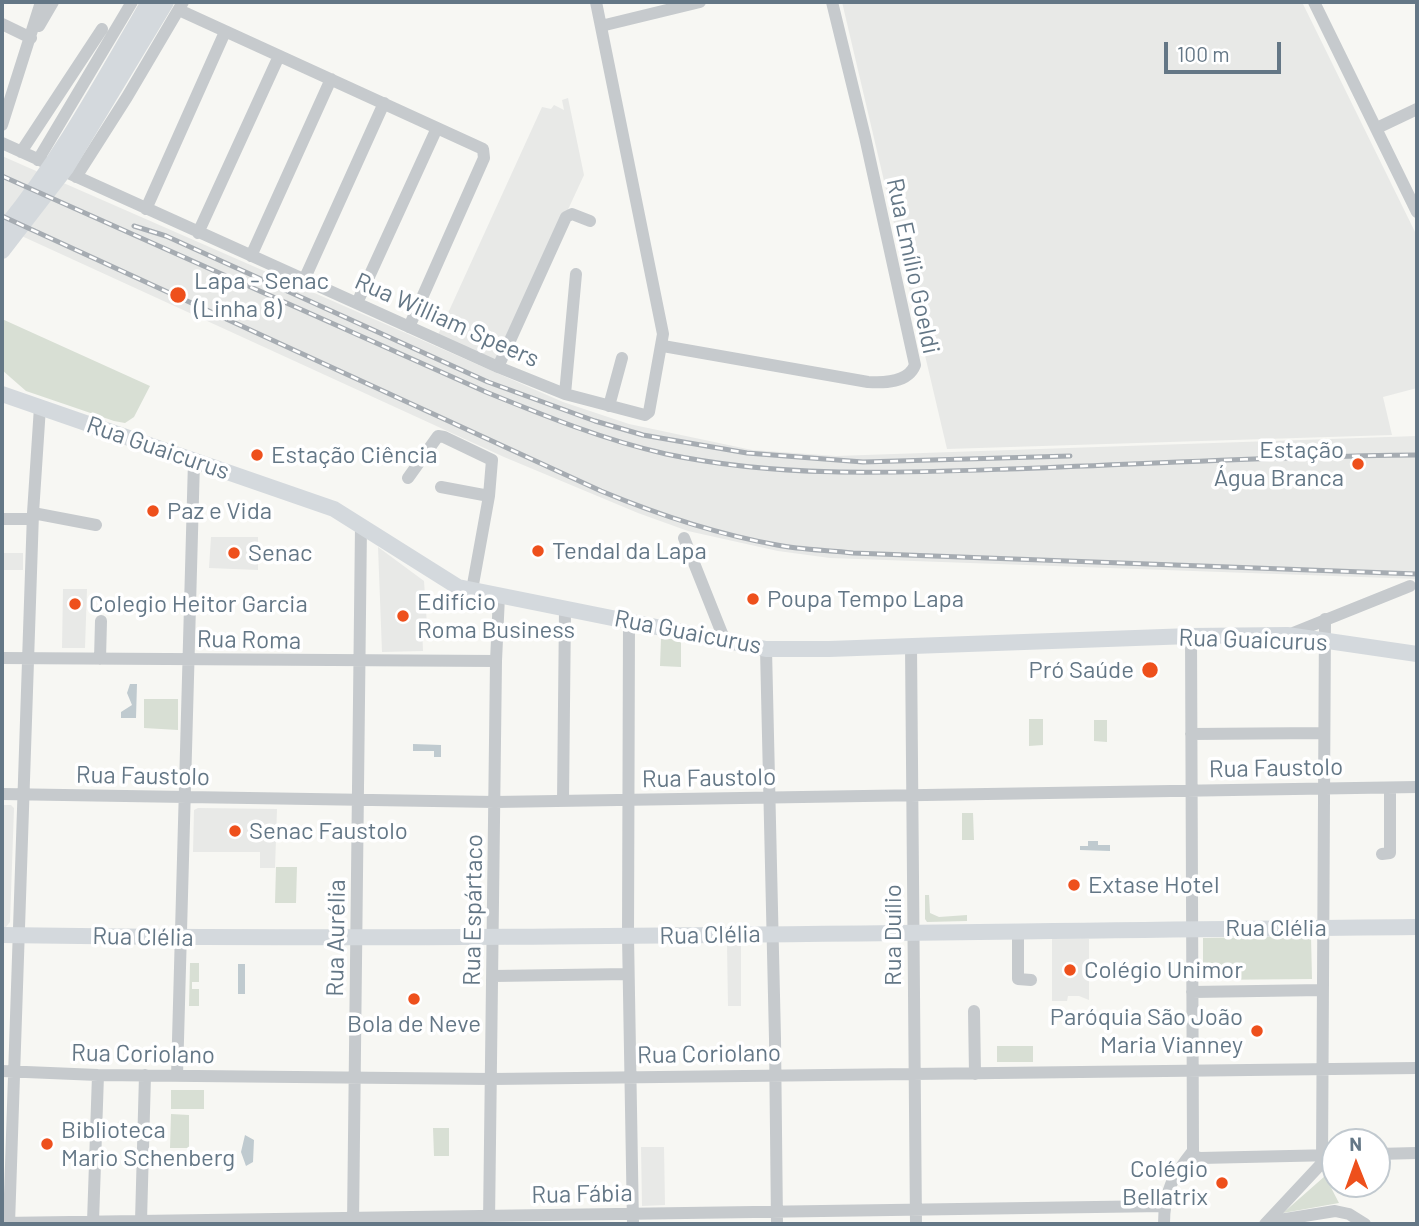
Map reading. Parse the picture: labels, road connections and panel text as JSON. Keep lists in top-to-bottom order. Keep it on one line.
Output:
{"streets":{"main road":["Rua Guaicurus","Rua Clélia"],"street":["Rua Emílio Goeldi","Rua William Speers","Rua Roma","Rua Faustolo","Rua Espártaco","Rua Duílio","Rua Aurélia","Rua Coriolano","Rua Fábia"]},"crossings":[["Rua Emílio Goeldi","Rua William Speers"],["Rua Guaicurus","Rua Espártaco"],["Rua Guaicurus","Rua Duílio"],["Rua Guaicurus","Rua Aurélia"],["Rua Roma","Rua Espártaco"],["Rua Roma","Rua Aurélia"],["Rua Faustolo","Rua Espártaco"],["Rua Faustolo","Rua Duílio"],["Rua Faustolo","Rua Aurélia"],["Rua Espártaco","Rua Clélia"],["Rua Espártaco","Rua Coriolano"],["Rua Espártaco","Rua Fábia"],["Rua Clélia","Rua Duílio"],["Rua Clélia","Rua Aurélia"],["Rua Duílio","Rua Coriolano"],["Rua Duílio","Rua Fábia"],["Rua Aurélia","Rua Coriolano"],["Rua Aurélia","Rua Fábia"]],"places":["Lapa - Senac (Linha 8)","Estação Ciência","Estação Água Branca","Paz e Vida","Tendal da Lapa","Senac","Poupa Tempo Lapa","Colegio Heitor Garcia","Edifício Roma Business","Pró Saúde","Senac Faustolo","Extase Hotel","Colégio Unimor","Bola de Neve","Paróquia São João Maria Vianney","Biblioteca Mario Schenberg","Colégio Bellatrix"],"scale_bar":"100 m","north":"top"}
